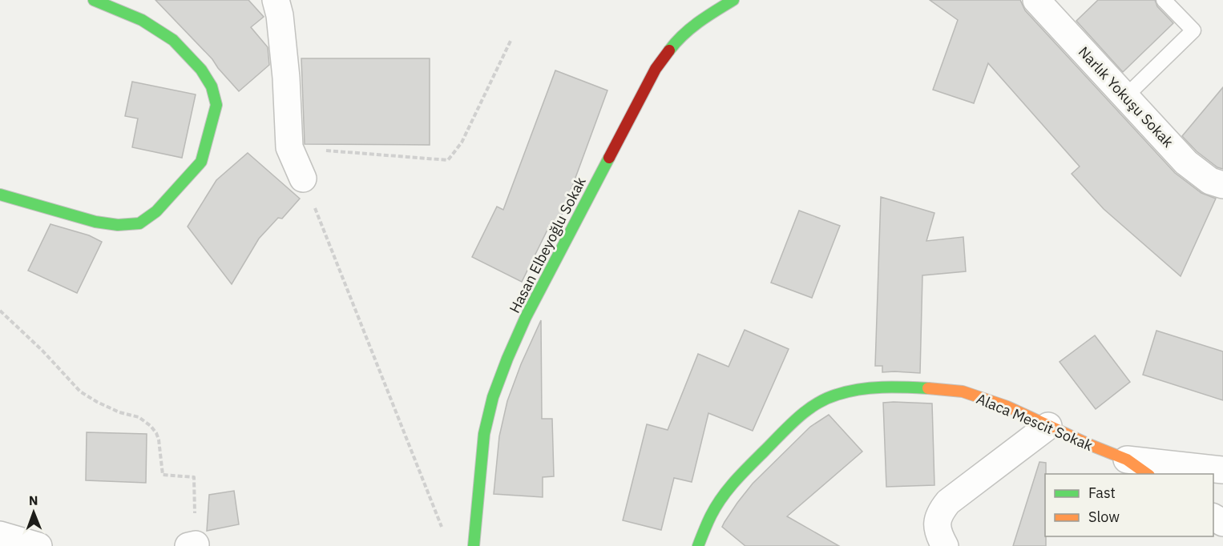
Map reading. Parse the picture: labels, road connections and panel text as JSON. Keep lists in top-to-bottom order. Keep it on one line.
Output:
{"streets":{"street":["Narlık Yokuşu Sokak","Hasan Elbeyoğlu Sokak","Alaca Mescit Sokak"]},"legend":["Fast","Slow"],"north":"top"}
